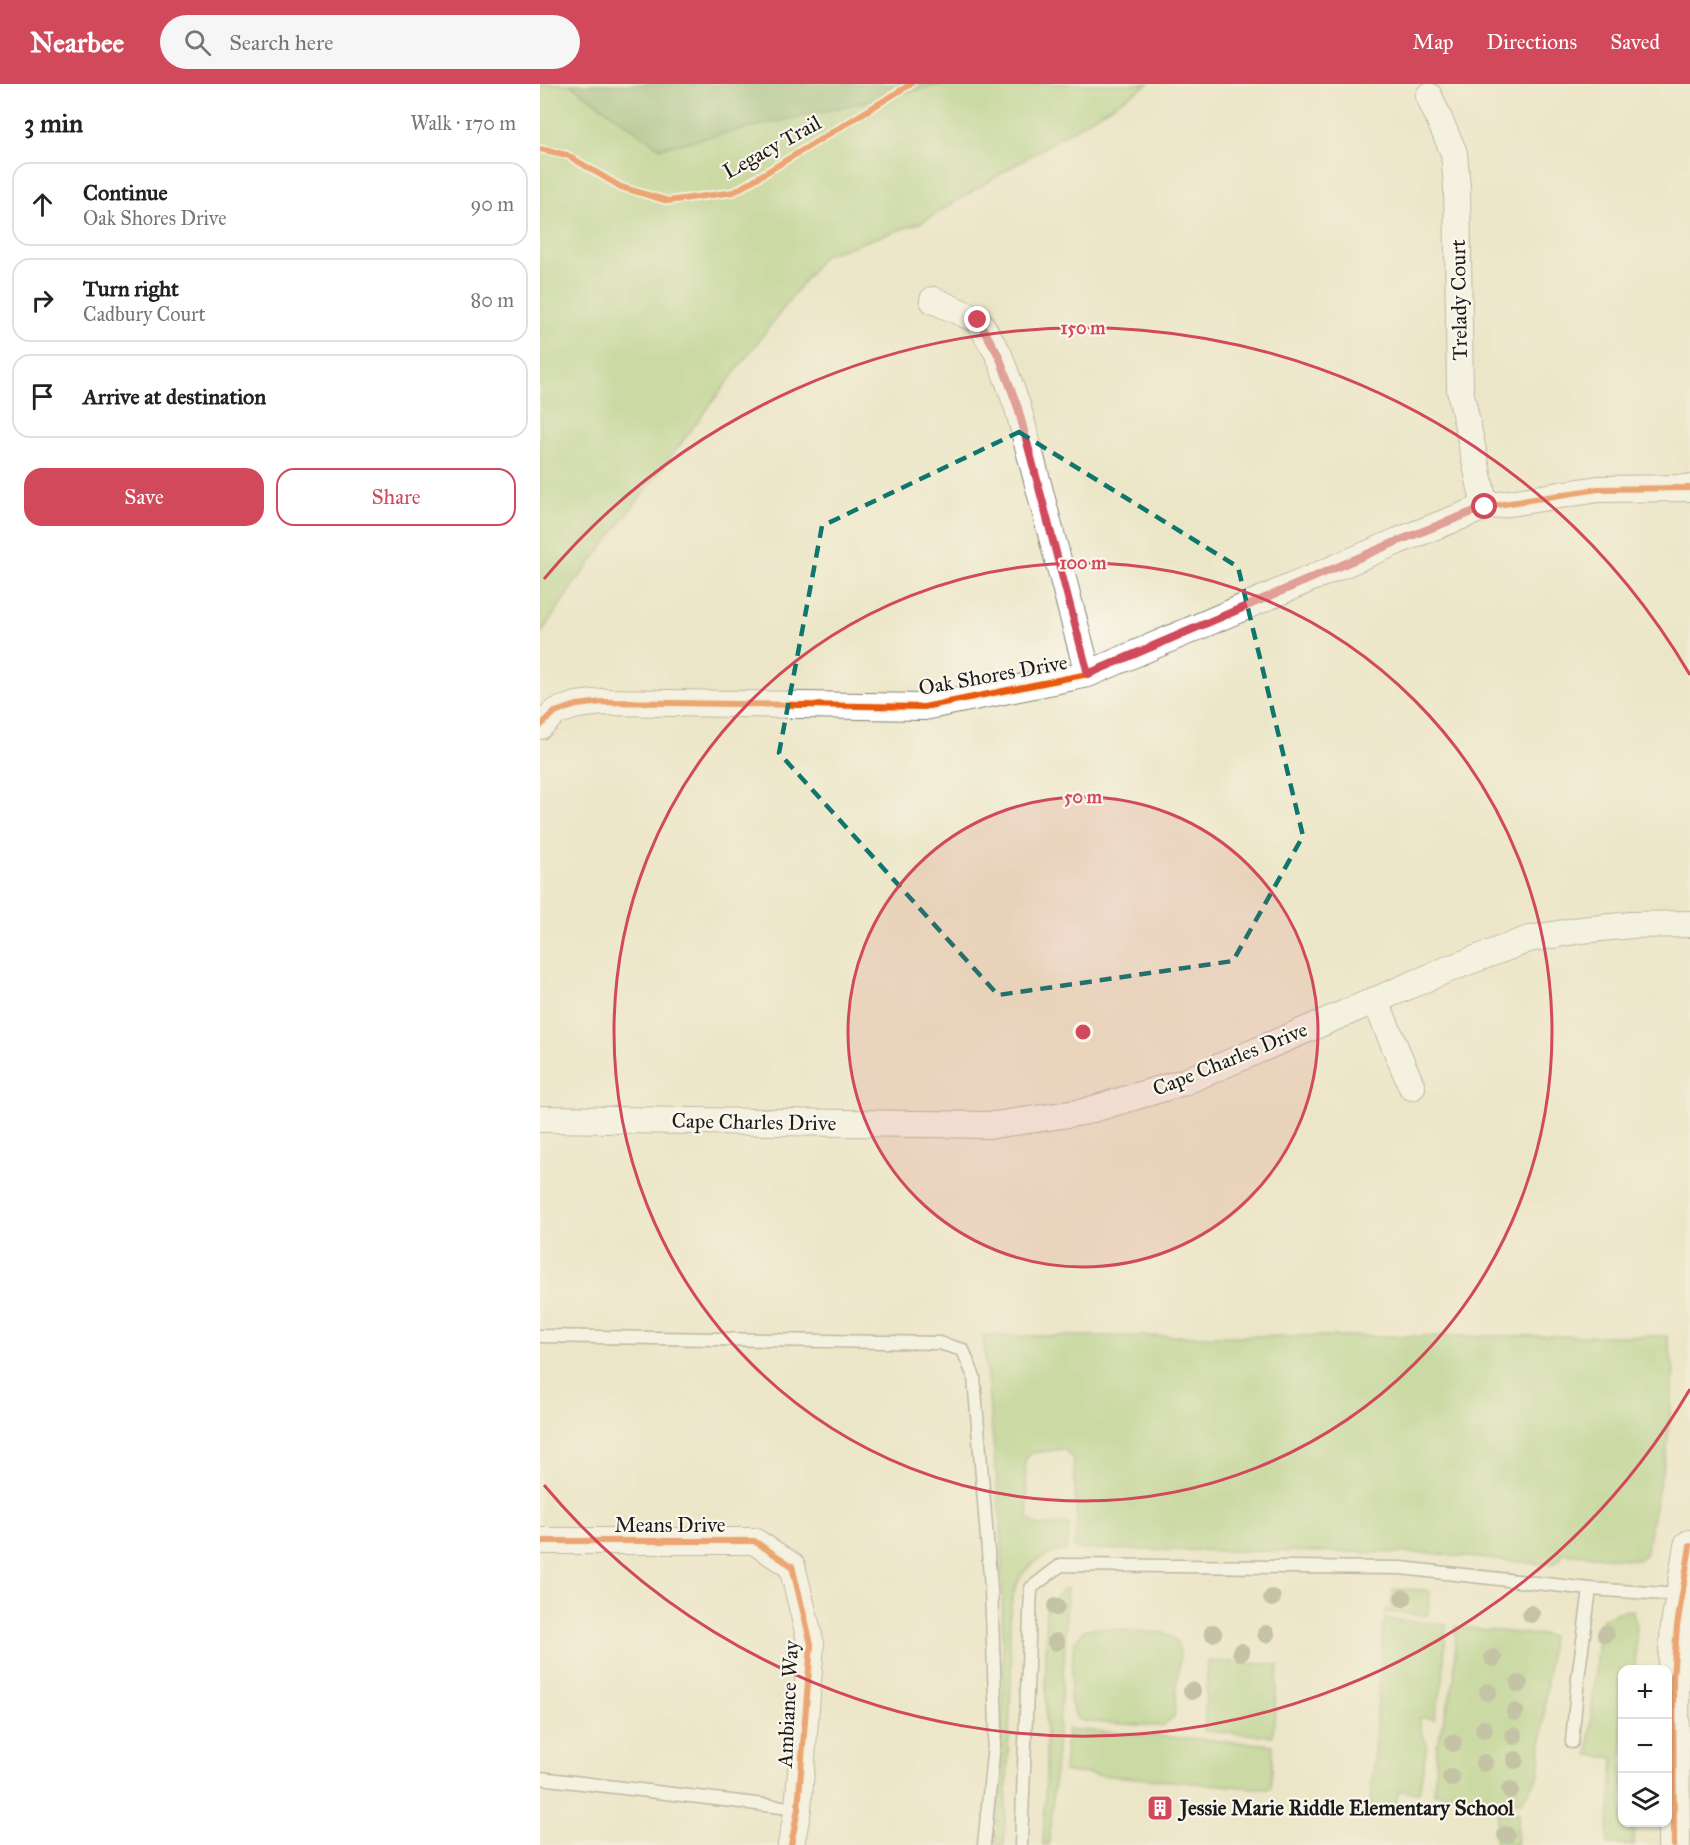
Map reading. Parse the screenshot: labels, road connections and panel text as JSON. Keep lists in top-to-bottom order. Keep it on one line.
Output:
{"streets":{"street":["Trelady Court","Oak Shores Drive","Cape Charles Drive","Means Drive","Ambiance Way"],"cycle path":["Legacy Trail"]},"crossings":[["Trelady Court","Oak Shores Drive"],["Means Drive","Ambiance Way"]],"places":{"building":["Jessie Marie Riddle Elementary School"]},"page":{"header":"Nearbee","search":"Search here","nav":["Map","Directions","Saved"],"heading":["3 min","Walk · 170 m"],"list":[["Continue","Oak Shores Drive","90 m"],["Turn right","Cadbury Court","80 m"],"Arrive at destination"],"buttons":["Save","Share"],"map_buttons":["+","−"]},"rings":["150 m","100 m","50 m"]}
